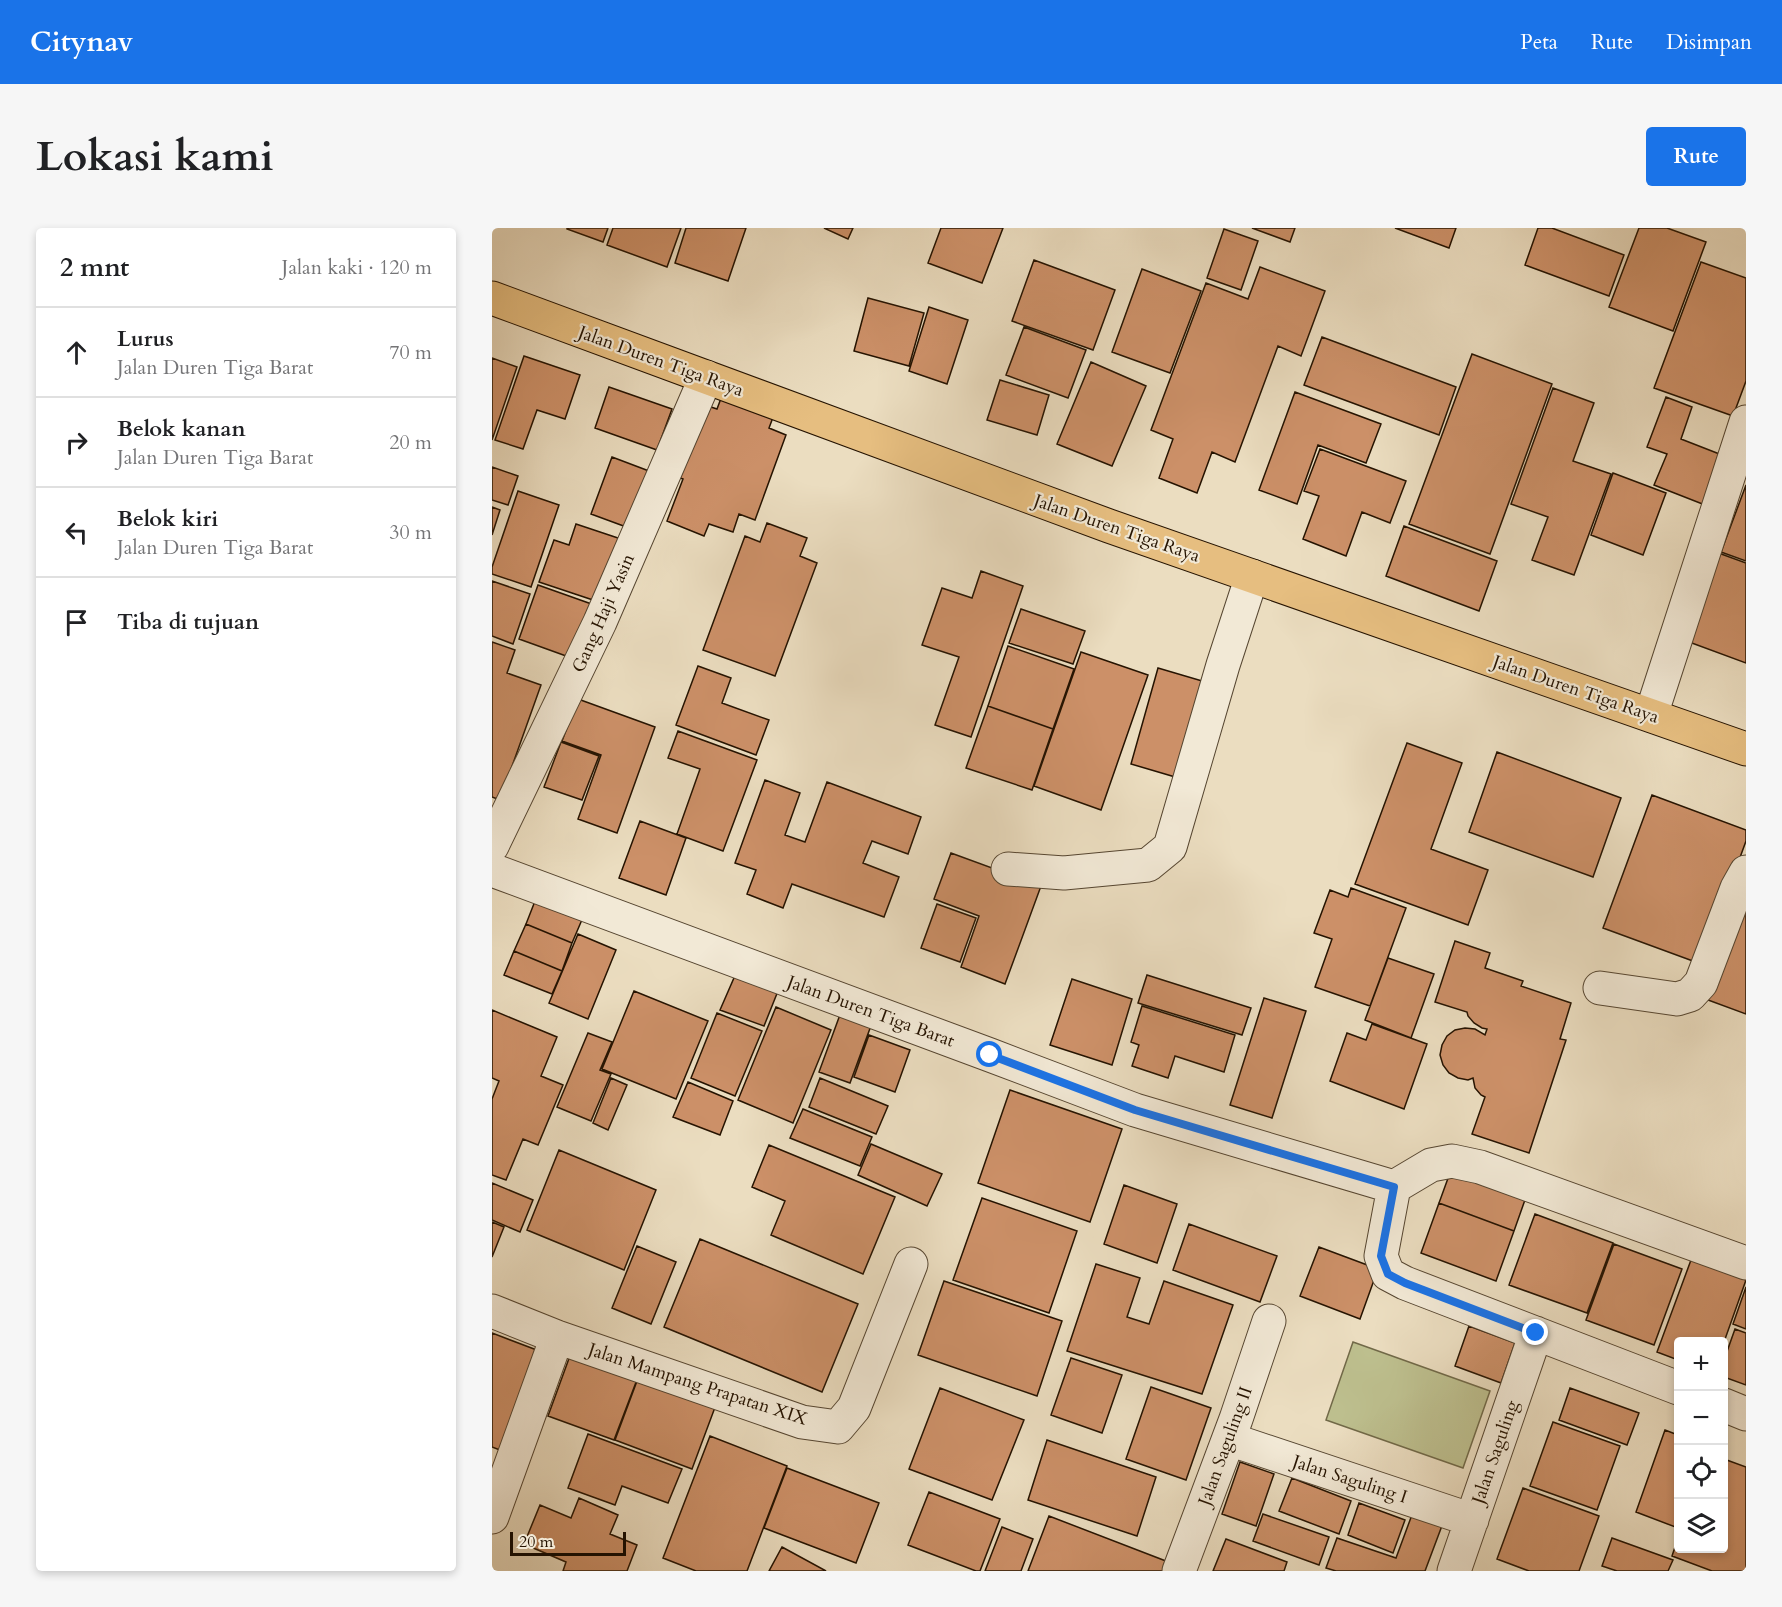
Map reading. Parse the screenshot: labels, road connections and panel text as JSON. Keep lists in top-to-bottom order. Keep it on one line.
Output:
{"streets":{"main road":["Jalan Duren Tiga Raya"],"street":["Gang Haji Yasin","Jalan Duren Tiga Barat","Jalan Mampang Prapatan XIX","Jalan Saguling II","Jalan Saguling","Jalan Saguling I"]},"crossings":[["Jalan Duren Tiga Raya","Gang Haji Yasin"],["Jalan Saguling II","Jalan Saguling I"],["Jalan Saguling","Jalan Saguling I"]],"scale_bar":"20 m","page":{"header":"Citynav","nav":["Peta","Rute","Disimpan"],"buttons":"Rute","title":"Lokasi kami","heading":["2 mnt","Jalan kaki · 120 m"],"list":[["Lurus","Jalan Duren Tiga Barat","70 m"],["Belok kanan","Jalan Duren Tiga Barat","20 m"],["Belok kiri","Jalan Duren Tiga Barat","30 m"],"Tiba di tujuan"],"map_buttons":["+","−"],"scale":"20 m"}}
